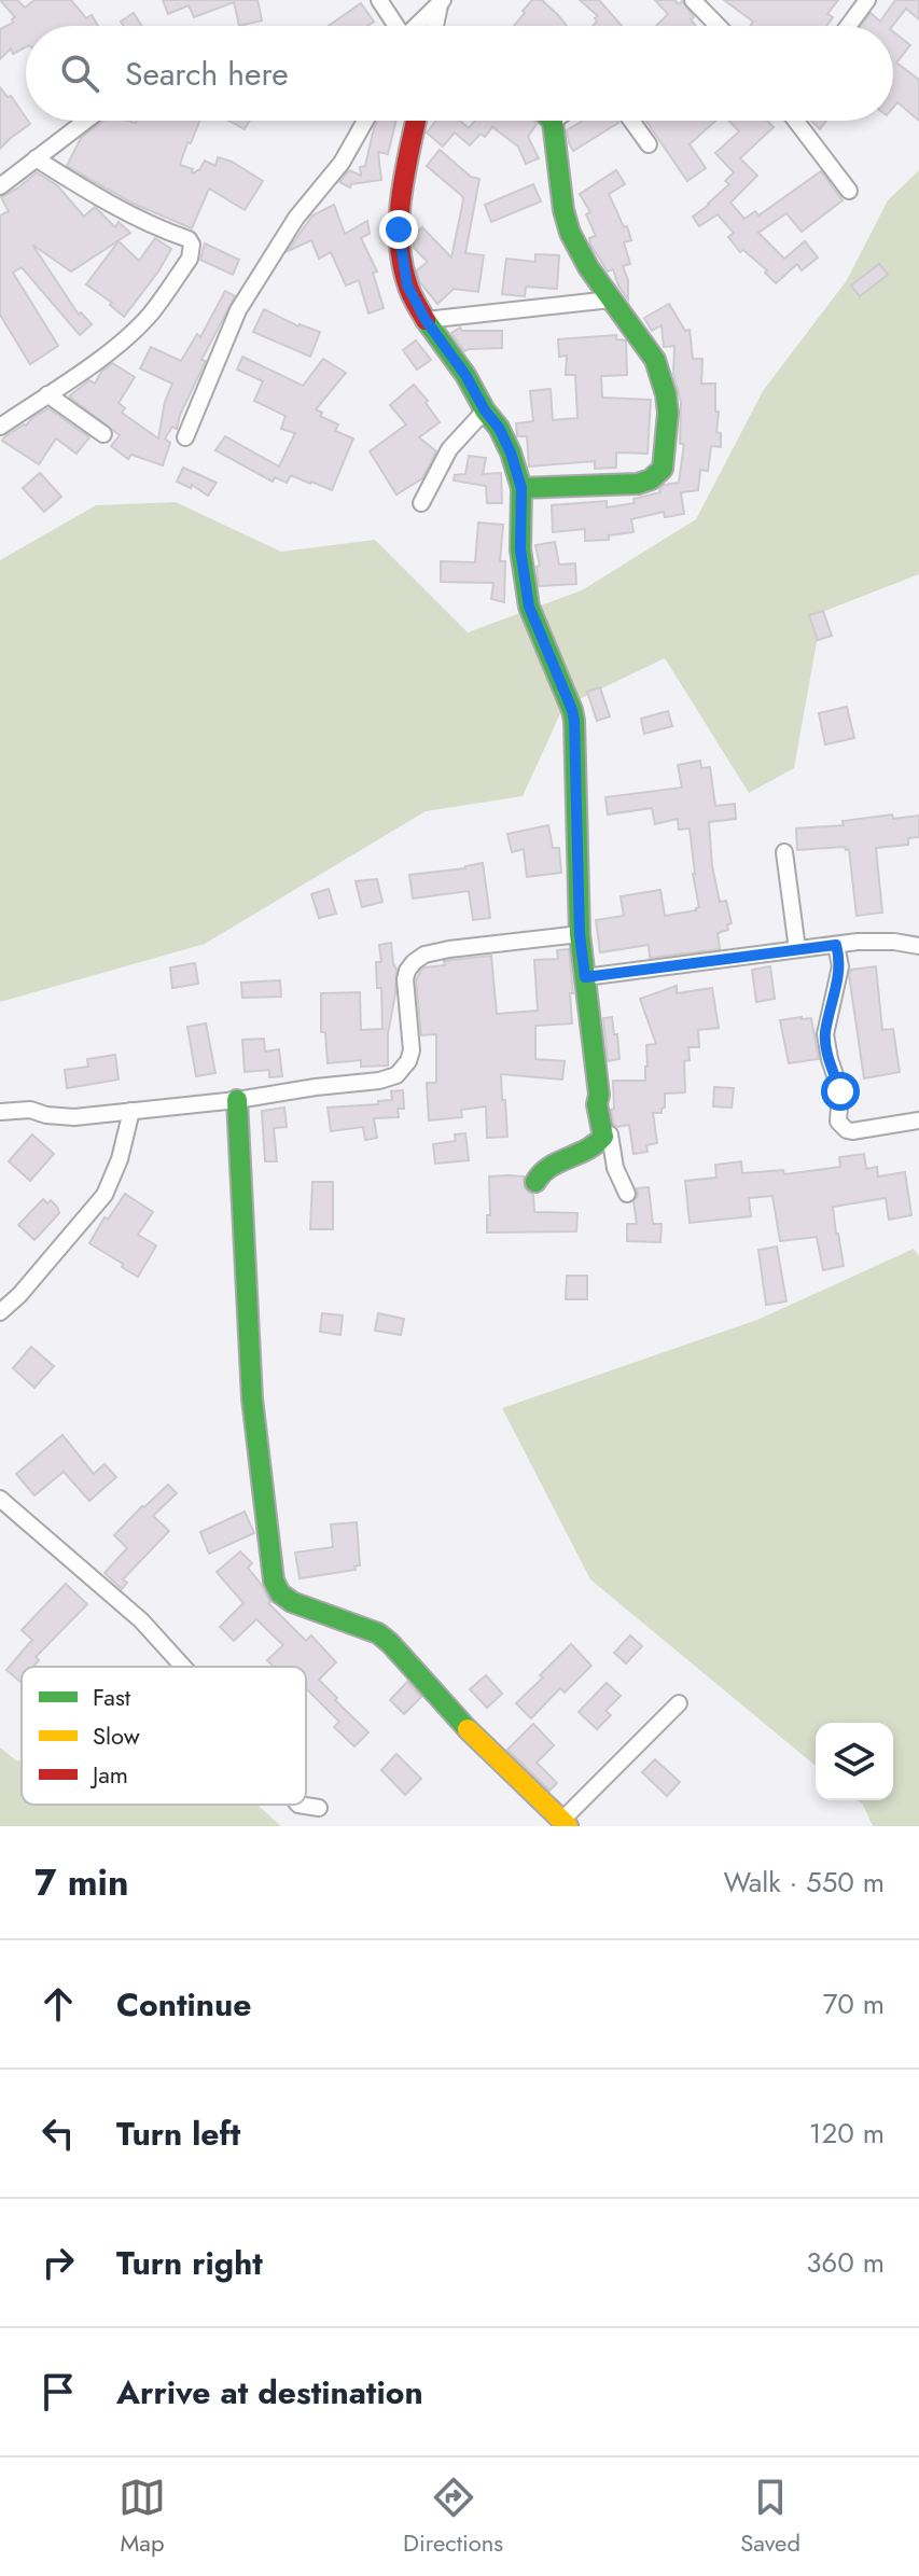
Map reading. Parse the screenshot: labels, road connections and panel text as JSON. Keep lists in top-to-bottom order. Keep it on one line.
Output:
{"legend":["Fast","Slow","Jam"],"page":{"search":"Search here","heading":["7 min","Walk · 550 m"],"list":[["Continue","70 m"],["Turn left","120 m"],["Turn right","360 m"],"Arrive at destination"],"nav":["Map","Directions","Saved"]}}
